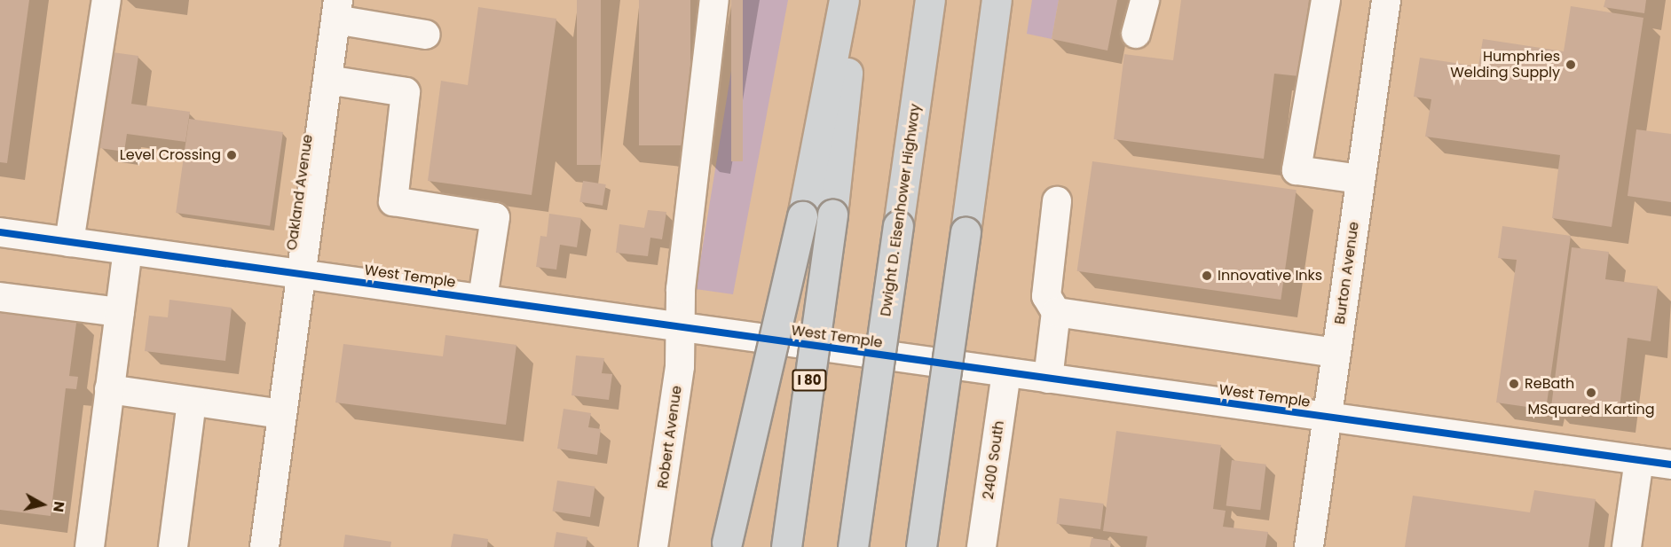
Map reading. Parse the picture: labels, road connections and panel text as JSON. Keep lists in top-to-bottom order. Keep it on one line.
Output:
{"streets":{"highway":["Dwight D. Eisenhower Highway","I 80"],"street":["Oakland Avenue","Burton Avenue","West Temple","Robert Avenue","2400 South"]},"crossings":[["Oakland Avenue","West Temple"],["Burton Avenue","West Temple"],["West Temple","Robert Avenue"],["West Temple","2400 South"]],"places":["Humphries Welding Supply","Level Crossing","Innovative Inks","ReBath","MSquared Karting"],"north":"right"}
